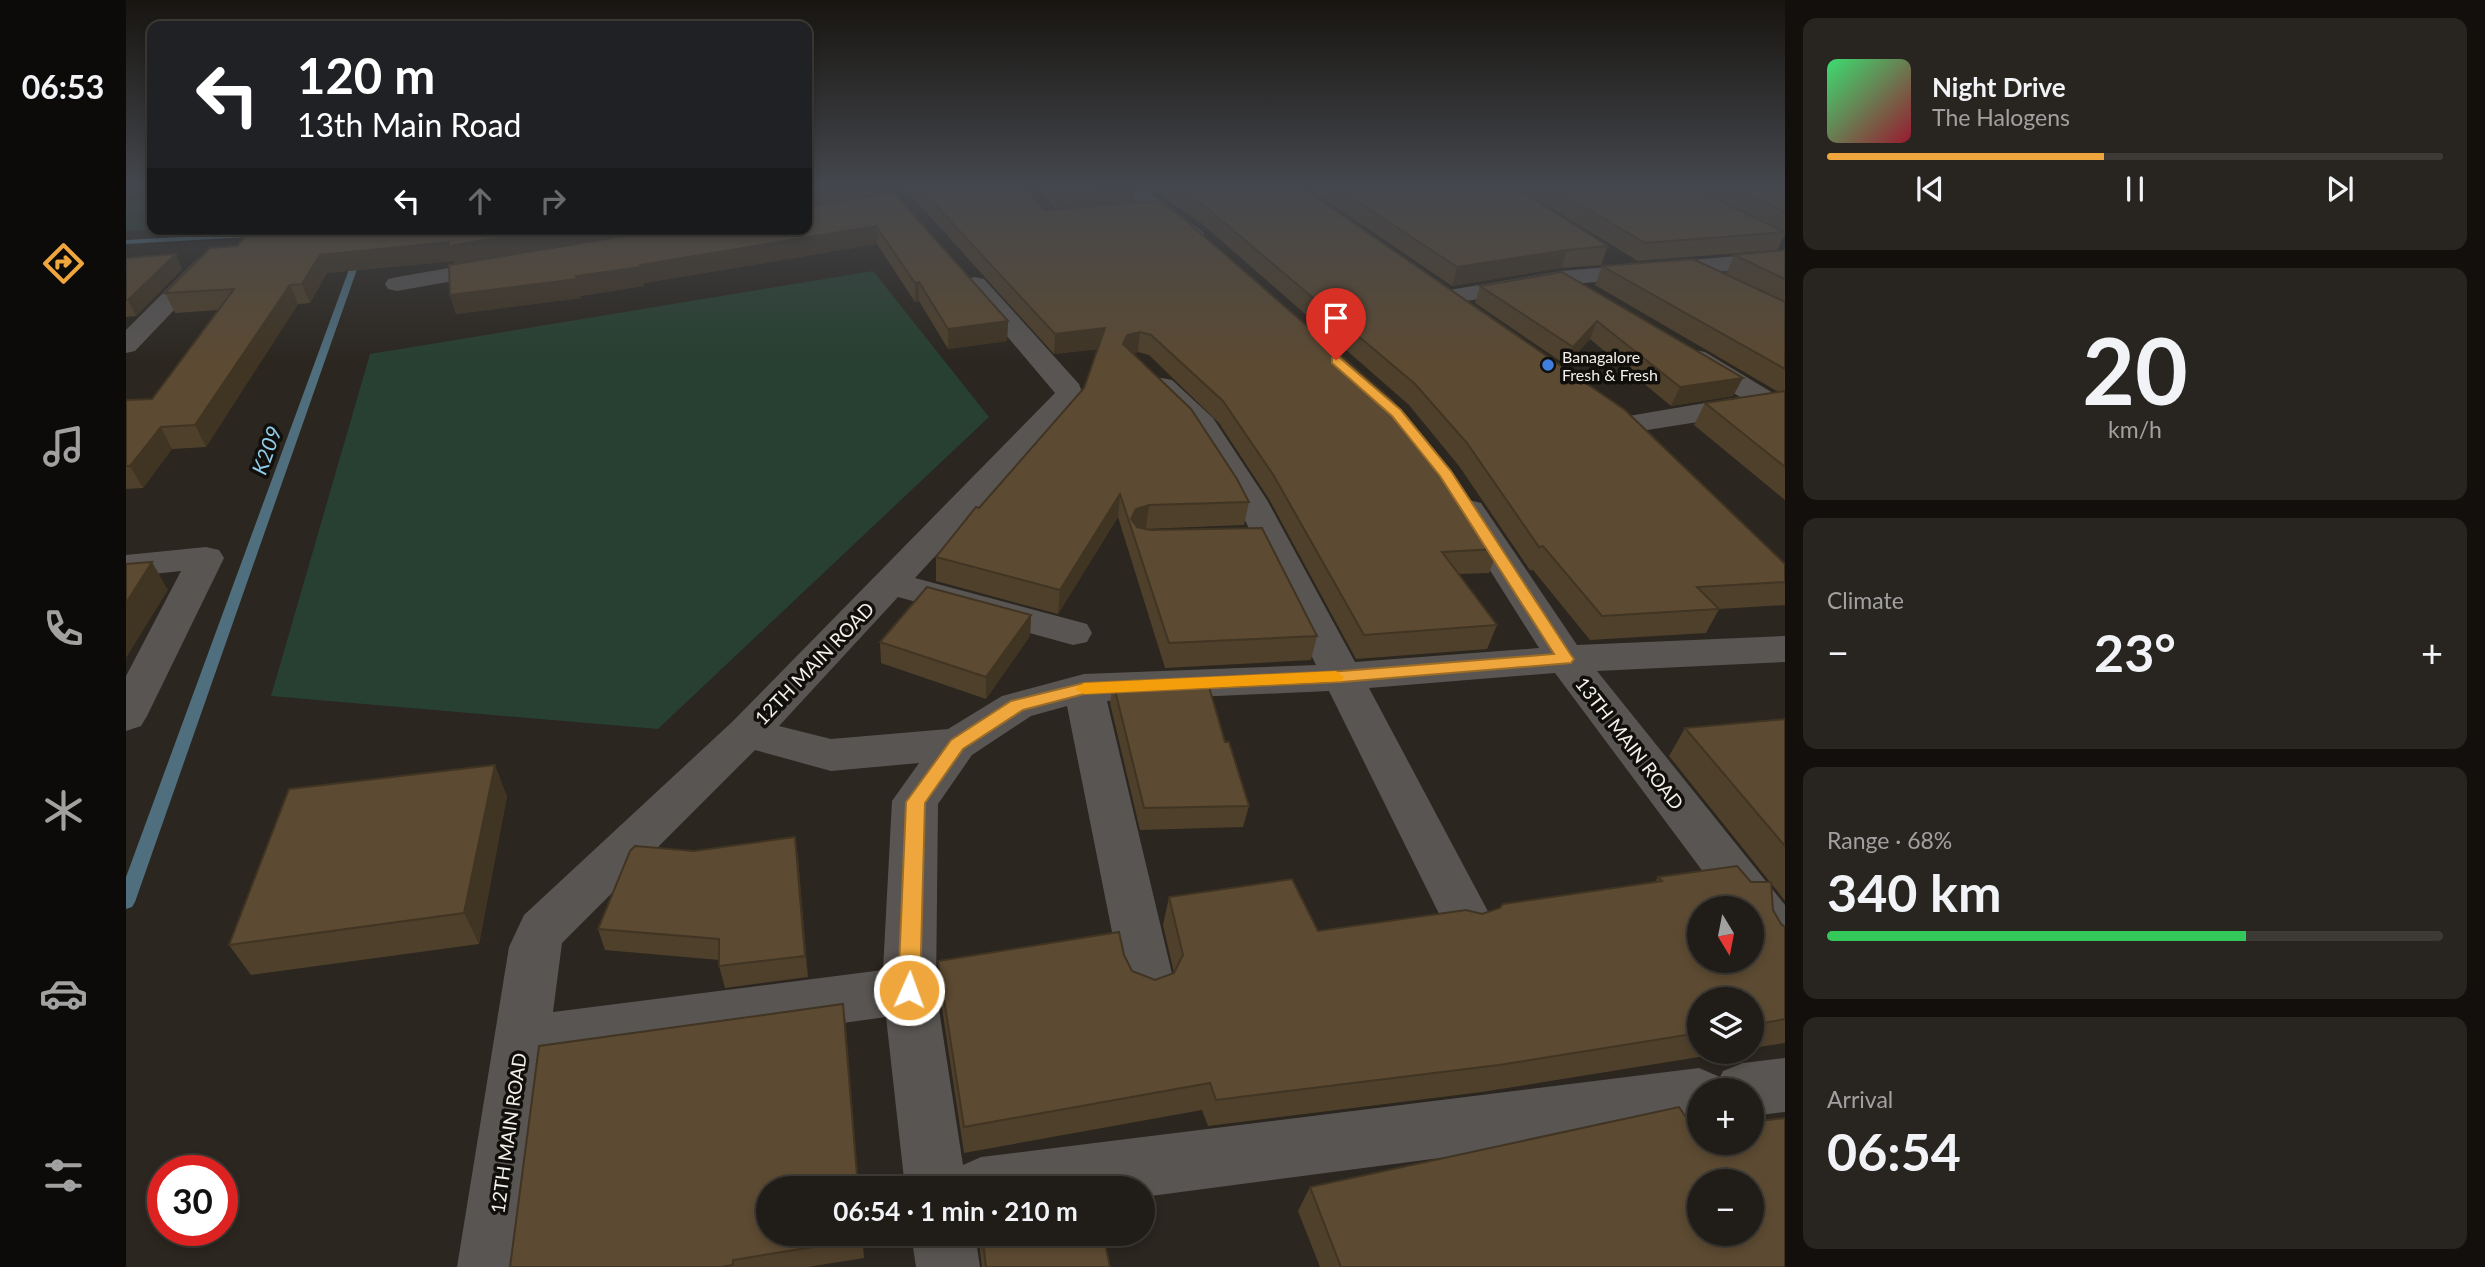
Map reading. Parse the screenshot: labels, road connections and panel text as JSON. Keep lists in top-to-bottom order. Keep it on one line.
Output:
{"streets":{"street":["12TH MAIN ROAD","13TH MAIN ROAD"]},"water":["K209"],"places":["Banagalore Fresh & Fresh"],"north":"bottom","page":{"tabs":"06:53","turn":["120 m","13th Main Road"],"song":["Night Drive","The Halogens"],"tile":[["20","km/h"],"Climate",["Range · 68%","340 km"],["Arrival","06:54"]],"heat":["−","23°","+"],"map_buttons":["+","−"],"limit":"30","trip":"06:54 · 1 min · 210 m"}}
